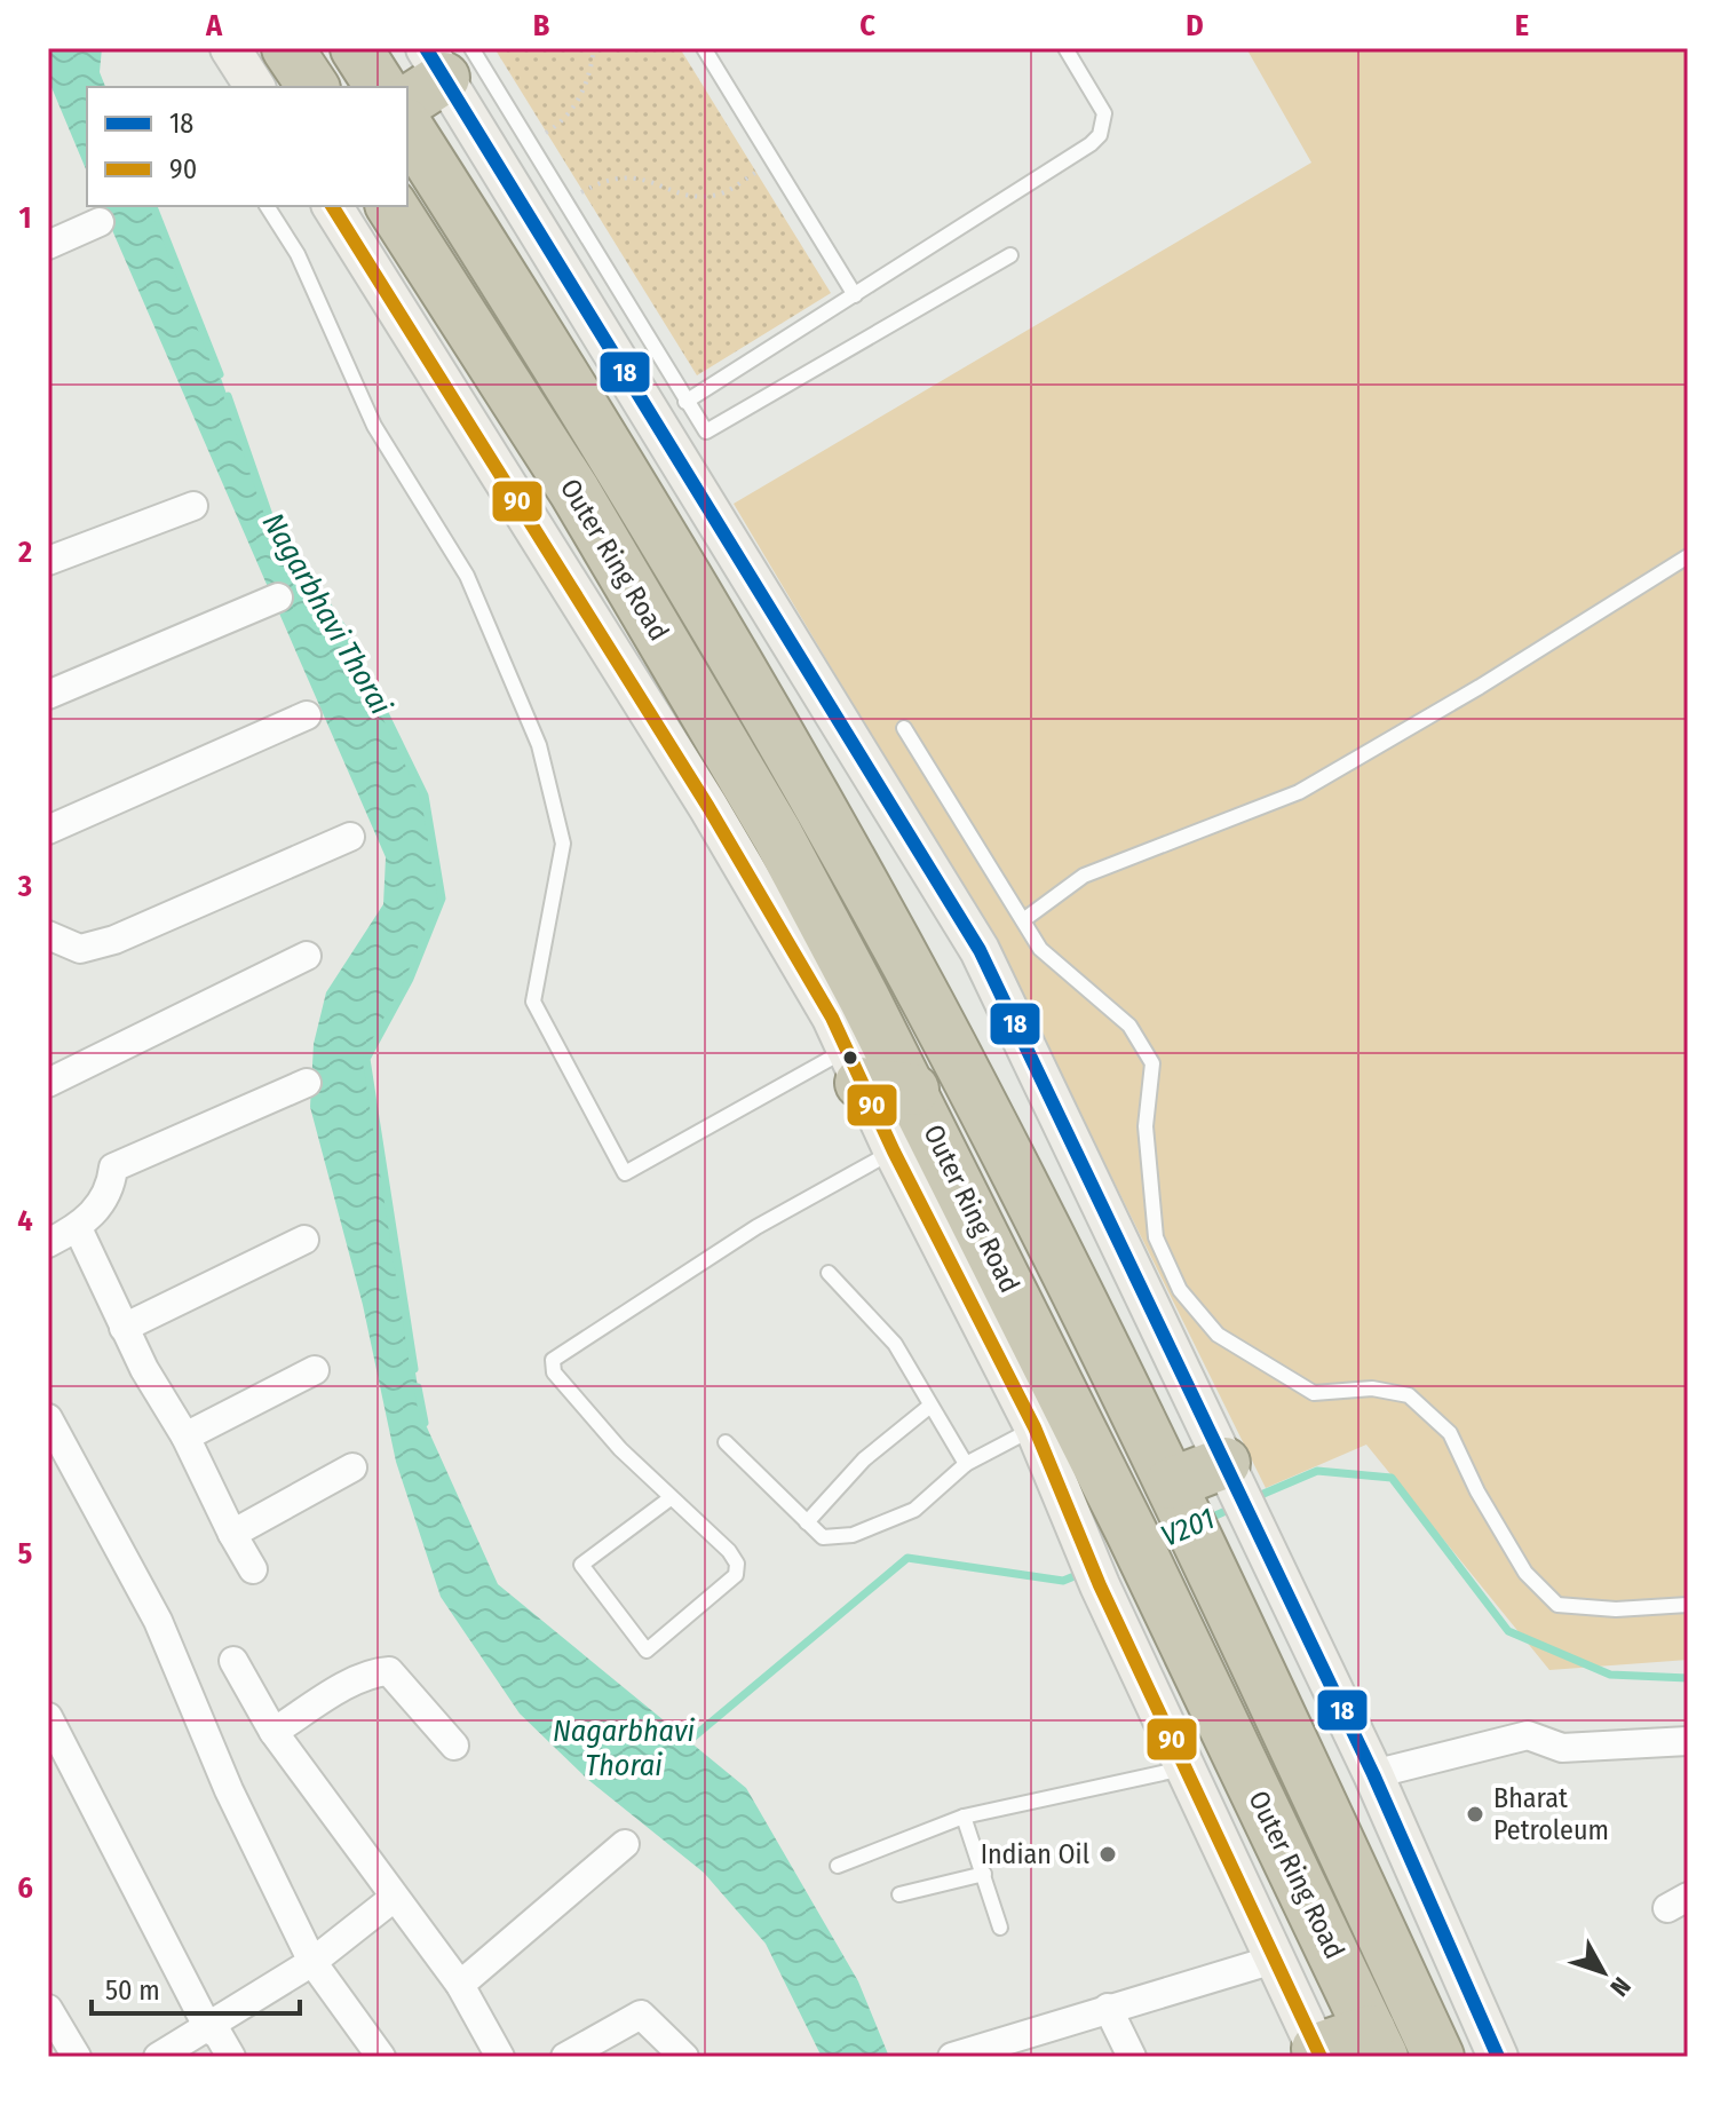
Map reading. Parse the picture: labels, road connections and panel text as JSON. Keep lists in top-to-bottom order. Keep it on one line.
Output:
{"streets":{"highway":["Outer Ring Road"]},"water":["Nagarbhavi Thorai","V201"],"places":["Bharat Petroleum","Indian Oil"],"lines":["transit line 18","transit line 90"],"legend":["18","90"],"scale_bar":"50 m","north":"bottom right","grid":{"columns":["A","B","C","D","E"],"rows":["1","2","3","4","5","6"]}}
